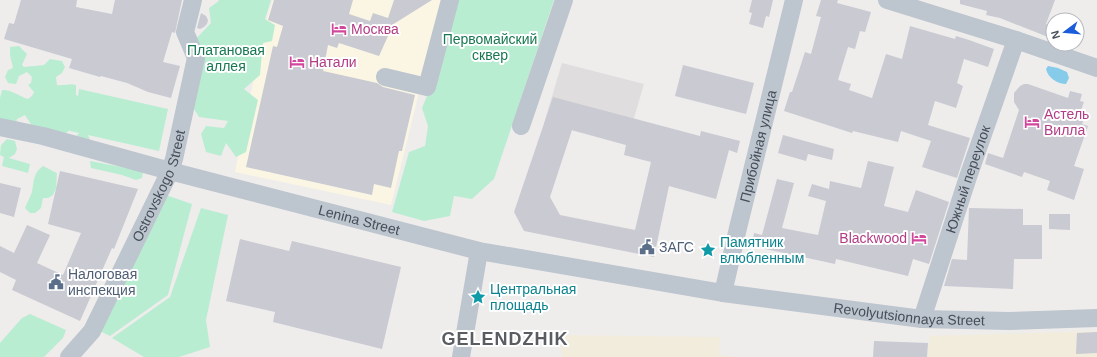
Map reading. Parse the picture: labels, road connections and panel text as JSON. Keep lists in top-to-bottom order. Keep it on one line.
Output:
{"streets":{"street":["Прибойная улица","Южный переулок","Ostrovskogo Street","Lenina Street","Revolyutsionnaya Street"]},"crossings":[["Прибойная улица","Lenina Street"],["Прибойная улица","Revolyutsionnaya Street"],["Южный переулок","Revolyutsionnaya Street"],["Ostrovskogo Street","Lenina Street"],["Lenina Street","Revolyutsionnaya Street"]],"districts":["GELENDZHIK"],"parks":["Первомайский сквер","Платановая аллея"],"places":{"hotel":["Москва","Натали","Астель Вилла","Blackwood"],"public building":["ЗАГС","Налоговая инспекция"],"place":["Памятник влюбленным","Центральная площадь"]},"north":"left"}
